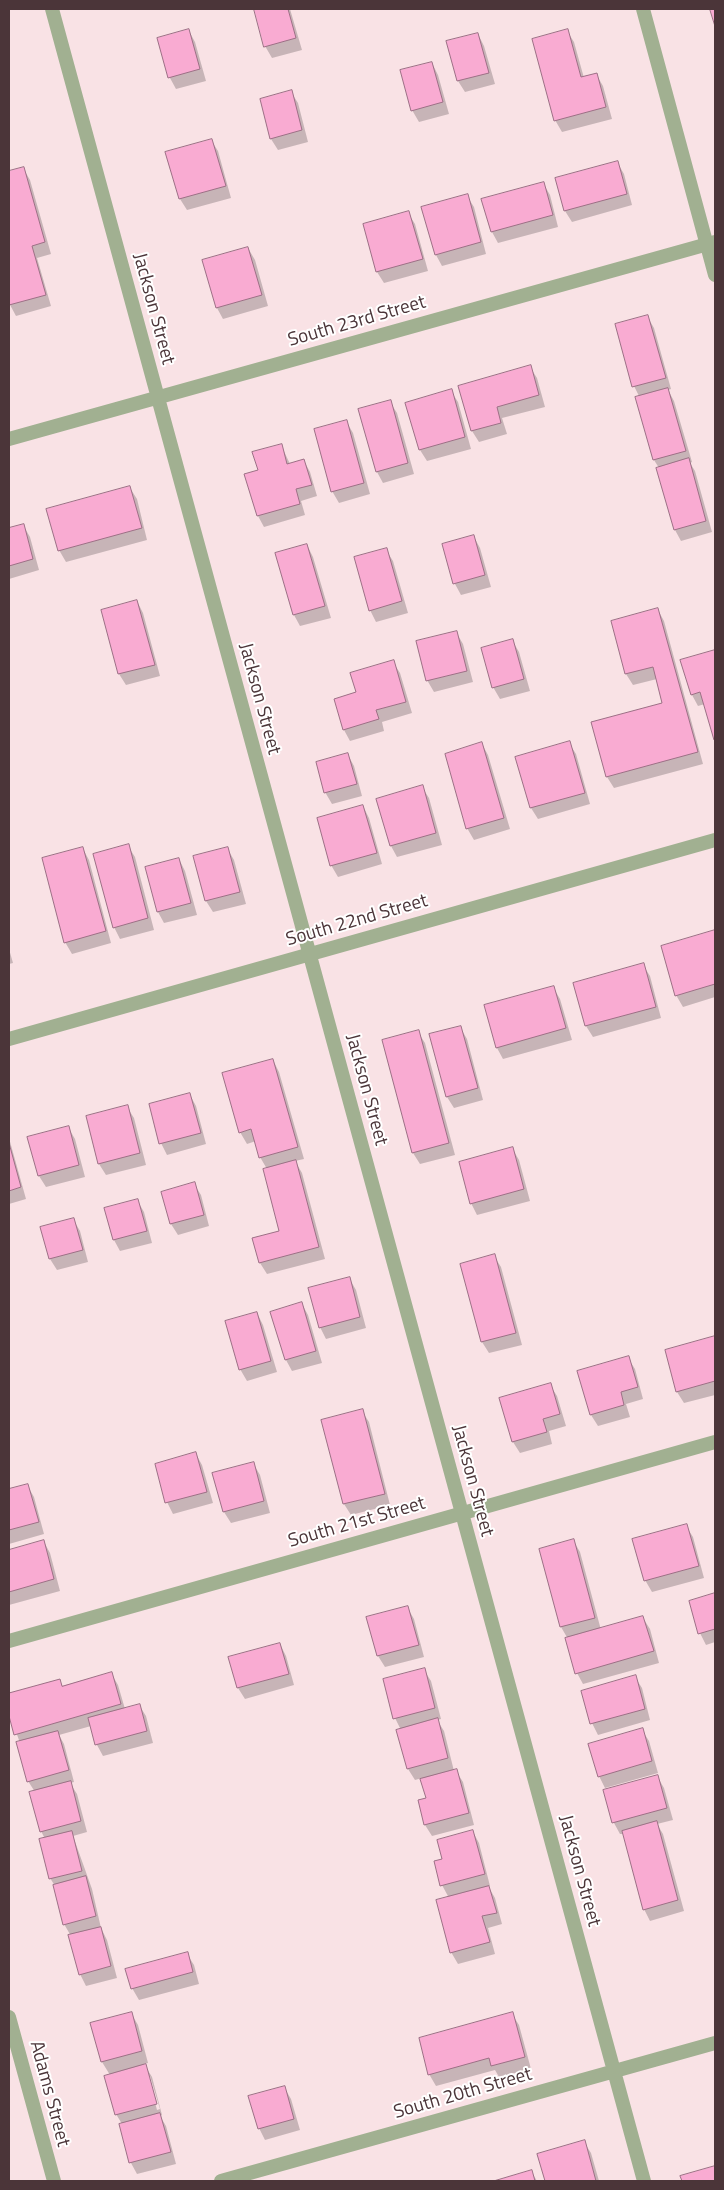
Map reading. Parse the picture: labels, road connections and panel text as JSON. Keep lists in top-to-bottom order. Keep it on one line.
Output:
{"streets":{"street":["Jackson Street","South 23rd Street","South 22nd Street","South 21st Street","Adams Street","South 20th Street"]},"crossings":[["Jackson Street","South 23rd Street"],["Jackson Street","South 22nd Street"],["Jackson Street","South 21st Street"],["Jackson Street","South 20th Street"]]}
